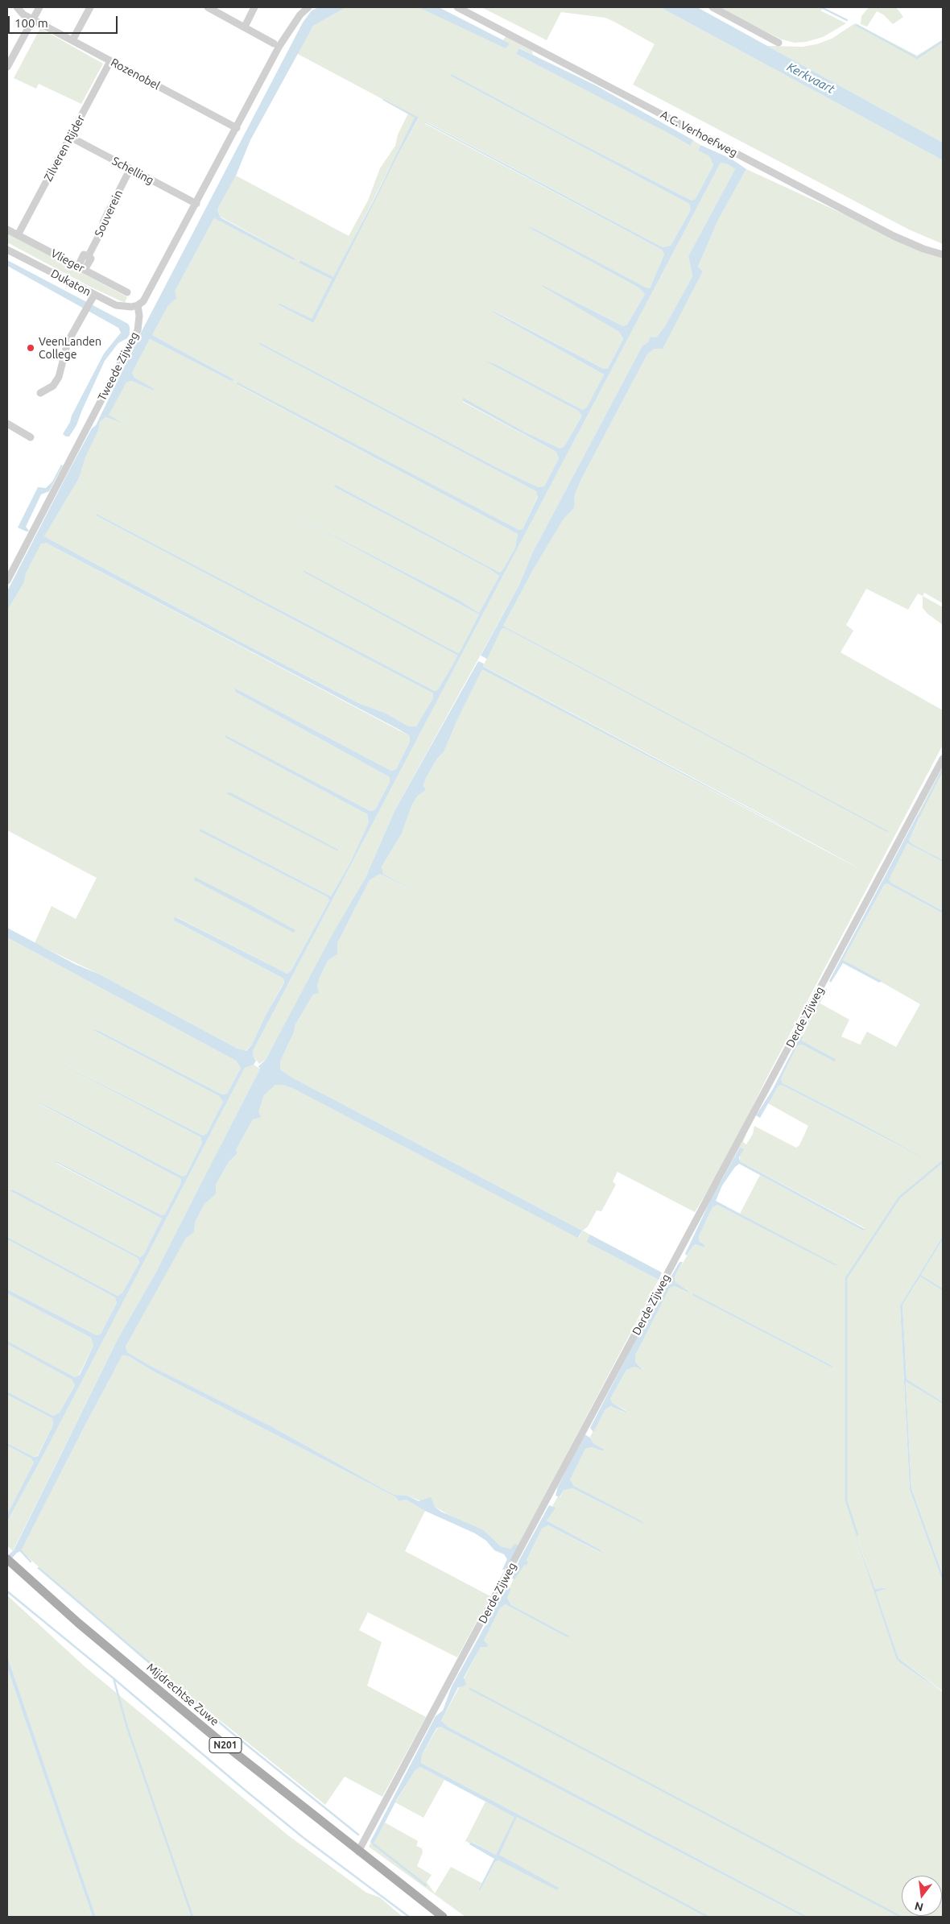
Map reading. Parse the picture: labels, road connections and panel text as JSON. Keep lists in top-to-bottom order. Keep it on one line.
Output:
{"streets":{"main road":["Mijdrechtse Zuwe","N201"],"street":["Rozenobel","A.C. Verhoefweg","Zilveren Rijder","Schelling","Souverein","Vlieger","Dukaton","Tweede Zijweg","Derde Zijweg"]},"crossings":[["Rozenobel","Zilveren Rijder"],["Zilveren Rijder","Schelling"],["Zilveren Rijder","Vlieger"],["Schelling","Souverein"],["Souverein","Vlieger"],["Dukaton","Tweede Zijweg"],["Derde Zijweg","Mijdrechtse Zuwe"]],"water":["Kerkvaart"],"places":["VeenLanden College"],"scale_bar":"100 m","north":"bottom"}
